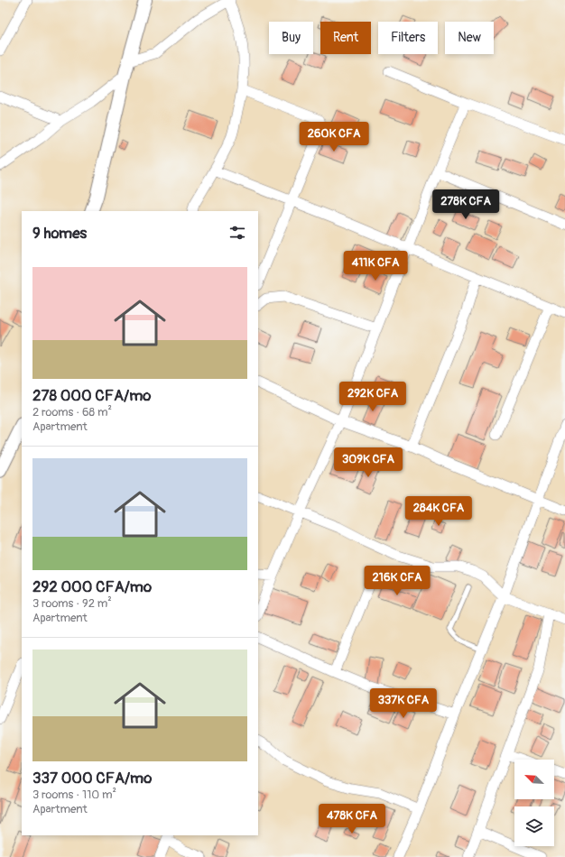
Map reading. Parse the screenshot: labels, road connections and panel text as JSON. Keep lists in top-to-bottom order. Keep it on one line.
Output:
{"north":"top left","page":{"chip":["Buy","Rent","Filters","New"],"price":["260K CFA","278K CFA","411K CFA","292K CFA","309K CFA","284K CFA","216K CFA","337K CFA","478K CFA"],"heading":"9 homes","list":[{"name":"278 000 CFA/mo","note":"2 rooms · 68 m² · Apartment"},{"name":"292 000 CFA/mo","note":"3 rooms · 92 m² · Apartment"},{"name":"337 000 CFA/mo","note":"3 rooms · 110 m² · Apartment"}]}}
